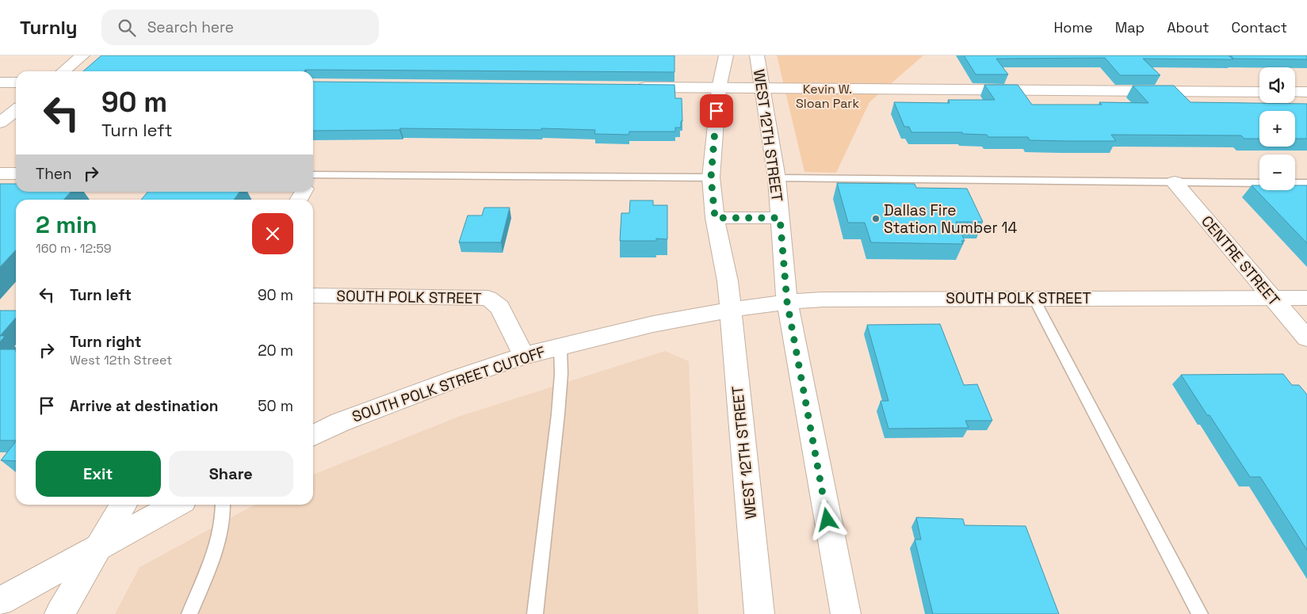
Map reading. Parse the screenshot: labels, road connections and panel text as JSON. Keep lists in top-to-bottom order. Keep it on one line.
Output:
{"streets":{"main road":["WEST 12TH STREET","CENTRE STREET","SOUTH POLK STREET","SOUTH POLK STREET CUTOFF"]},"crossings":[["WEST 12TH STREET","SOUTH POLK STREET"],["WEST 12TH STREET","SOUTH POLK STREET CUTOFF"],["CENTRE STREET","SOUTH POLK STREET"],["SOUTH POLK STREET","SOUTH POLK STREET CUTOFF"]],"parks":["Kevin W. Sloan Park"],"places":["Dallas Fire Station Number 14"],"page":{"header":"Turnly","search":"Search here","nav":["Home","Map","About","Contact"],"map_buttons":["+","−"],"turn":["90 m","Turn left"],"then":"Then","heading":["2 min","160 m · 12:59"],"list":[{"name":"Turn left","value":"90 m"},{"name":"Turn right","note":"West 12th Street","value":"20 m"},{"name":"Arrive at destination","value":"50 m"}],"buttons":["Exit","Share"]}}
